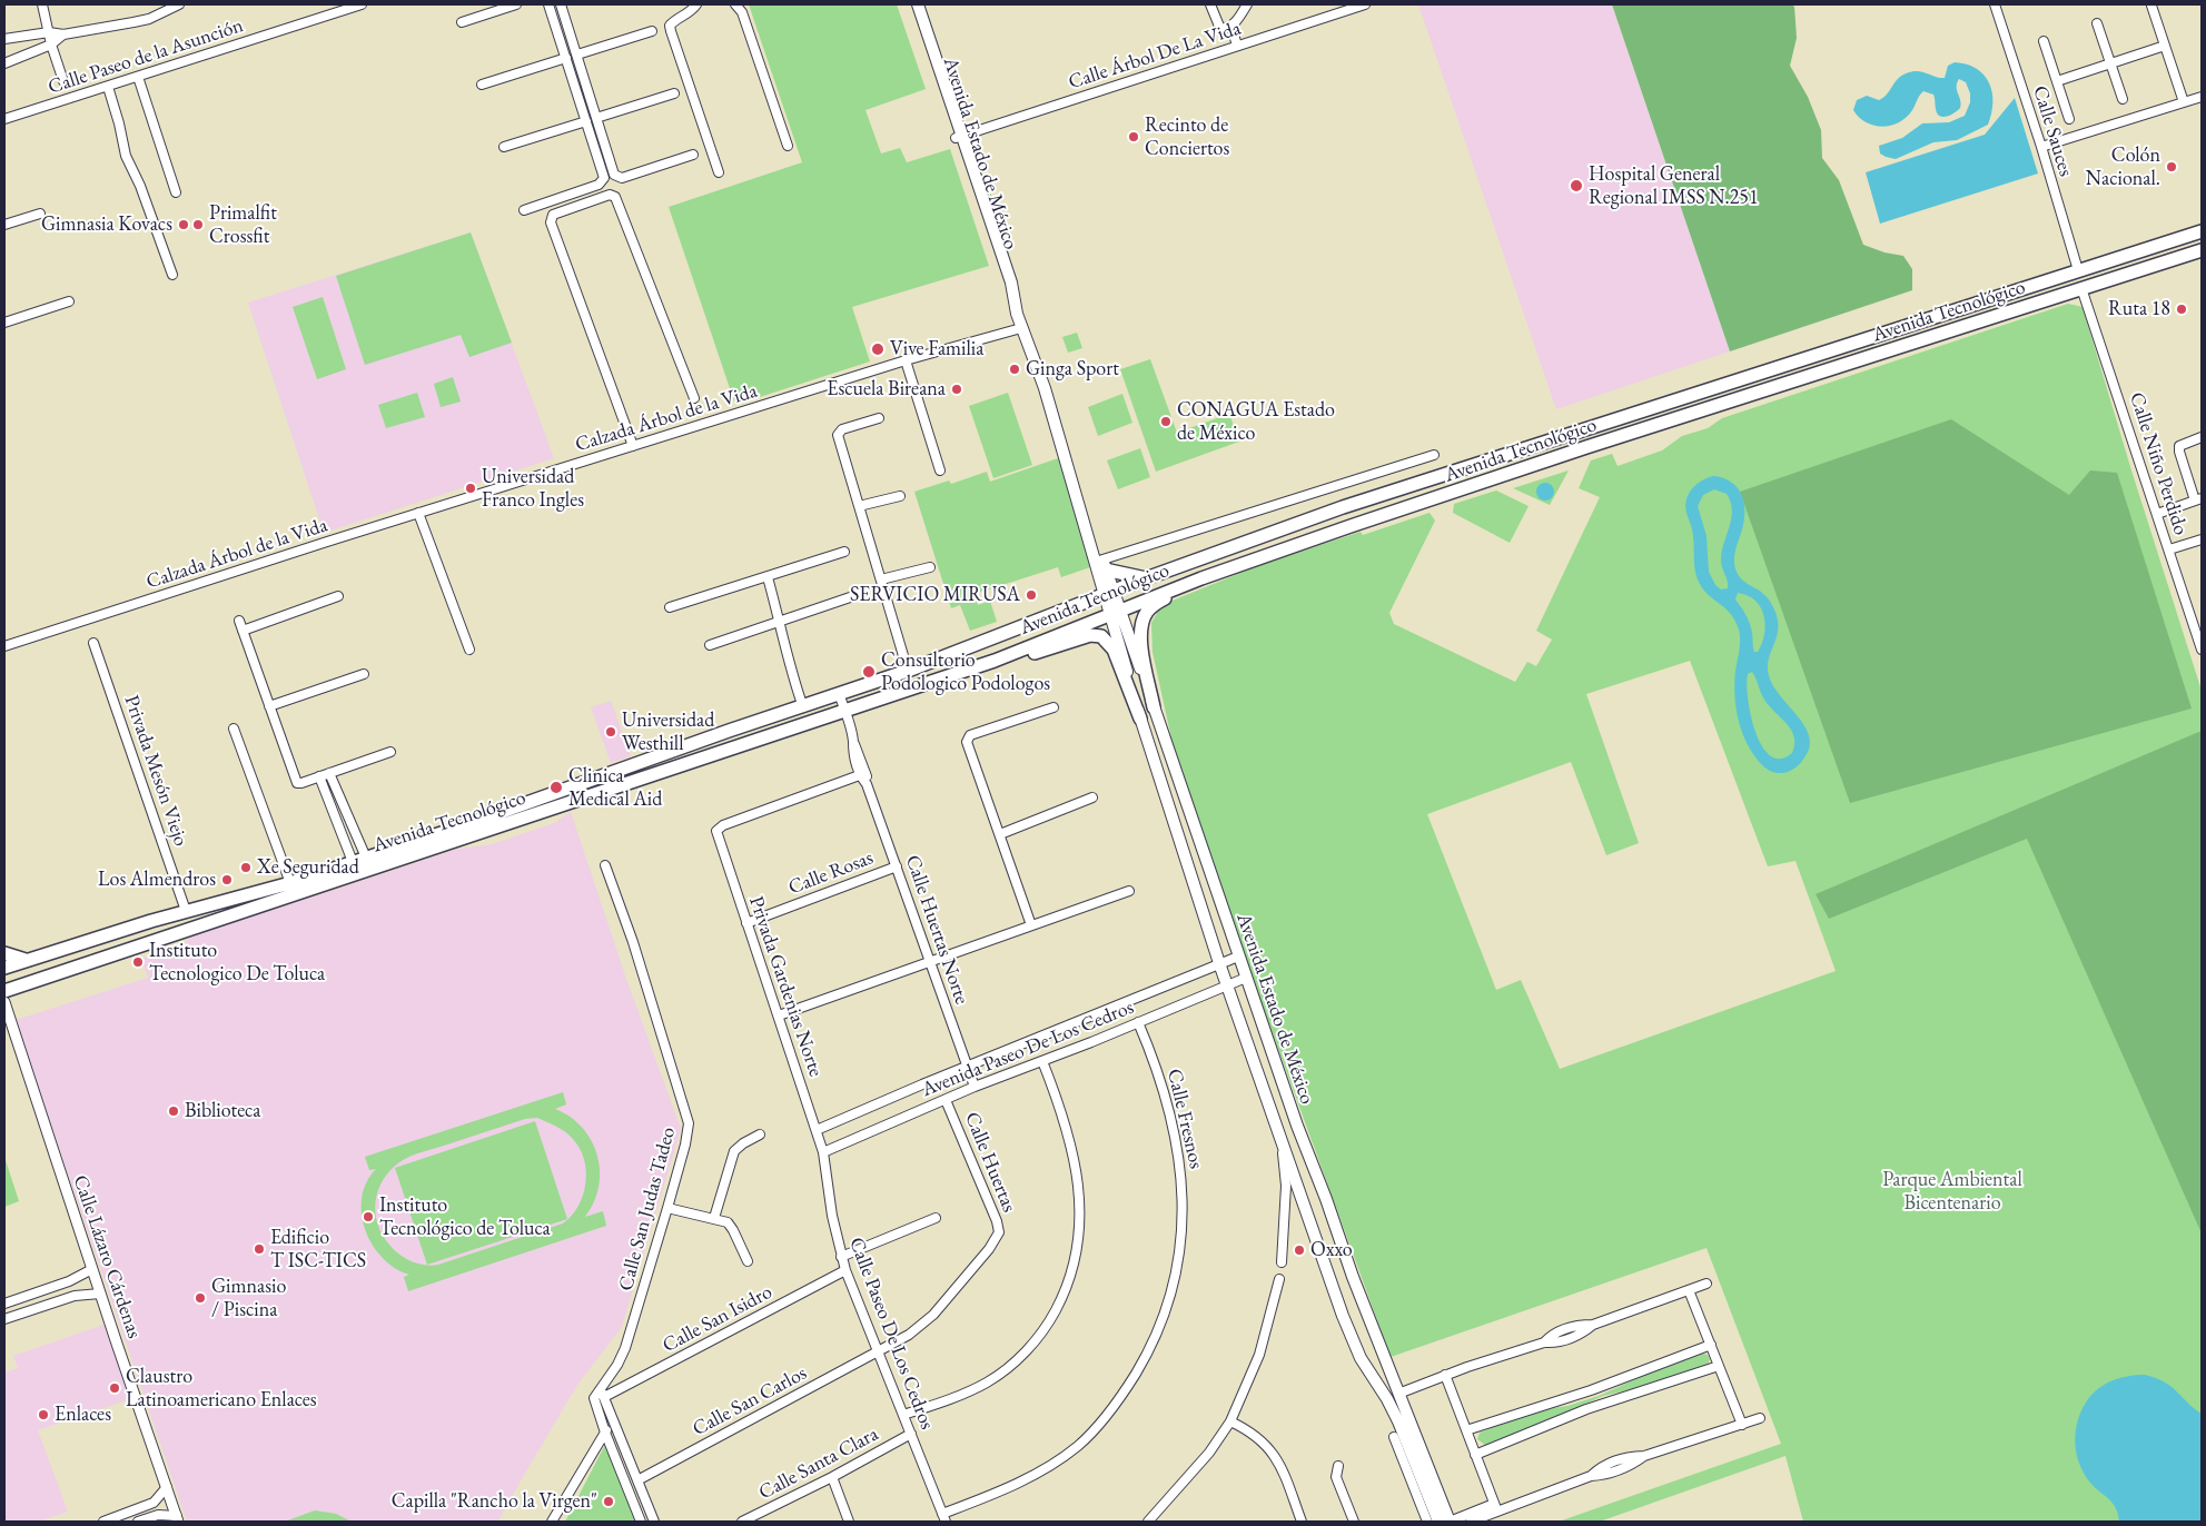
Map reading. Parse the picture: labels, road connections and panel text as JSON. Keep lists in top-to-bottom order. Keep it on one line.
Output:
{"streets":{"main road":["Avenida Estado de México","Avenida Tecnológico"],"street":["Calle Árbol De La Vida","Calle Paseo de la Asunción","Calle Sauces","Calzada Árbol de la Vida","Calle Niño Perdido","Privada Mesón Viejo","Calle Rosas","Calle Huertas Norte","Privada Gardenias Norte","Avenida Paseo De Los Cedros","Calle Fresnos","Calle Huertas","Calle San Judas Tadeo","Calle Lázaro Cárdenas","Calle San Isidro","Calle Paseo De Los Cedros","Calle San Carlos","Calle Santa Clara"]},"crossings":[["Calle Árbol De La Vida","Avenida Estado de México"],["Calle Sauces","Avenida Tecnológico"],["Avenida Estado de México","Avenida Tecnológico"],["Avenida Estado de México","Calzada Árbol de la Vida"],["Avenida Estado de México","Avenida Paseo De Los Cedros"],["Avenida Tecnológico","Calle Niño Perdido"],["Avenida Tecnológico","Privada Mesón Viejo"],["Avenida Tecnológico","Calle Huertas Norte"],["Calle Rosas","Calle Huertas Norte"],["Calle Rosas","Privada Gardenias Norte"],["Calle Huertas Norte","Privada Gardenias Norte"],["Calle Huertas Norte","Avenida Paseo De Los Cedros"],["Privada Gardenias Norte","Avenida Paseo De Los Cedros"],["Privada Gardenias Norte","Calle Paseo De Los Cedros"],["Avenida Paseo De Los Cedros","Calle Fresnos"],["Avenida Paseo De Los Cedros","Calle Huertas"],["Avenida Paseo De Los Cedros","Calle Paseo De Los Cedros"],["Calle Fresnos","Calle Paseo De Los Cedros"],["Calle Huertas","Calle Paseo De Los Cedros"],["Calle Huertas","Calle San Carlos"],["Calle San Isidro","Calle Paseo De Los Cedros"],["Calle Paseo De Los Cedros","Calle San Carlos"],["Calle Paseo De Los Cedros","Calle Santa Clara"]],"parks":["Parque Ambiental Bicentenario"],"places":["Recinto de Conciertos","Colón Nacional.","Hospital General Regional IMSS N.251","Gimnasia Kovacs","Primalfit Crossfit","Ruta 18","Vive Familia","Ginga Sport","Escuela Bireana","CONAGUA Estado de México","Universidad Franco Ingles","SERVICIO MIRUSA","Consultorio Podologico Podologos","Universidad Westhill","Clinica Medical Aid","Xe Seguridad","Los Almendros","Instituto Tecnologico De Toluca","Biblioteca","Instituto Tecnológico de Toluca","Edificio T ISC-TICS","Oxxo","Gimnasio / Piscina","Claustro Latinoamericano Enlaces","Enlaces","Capilla \"Rancho la Virgen\""]}
